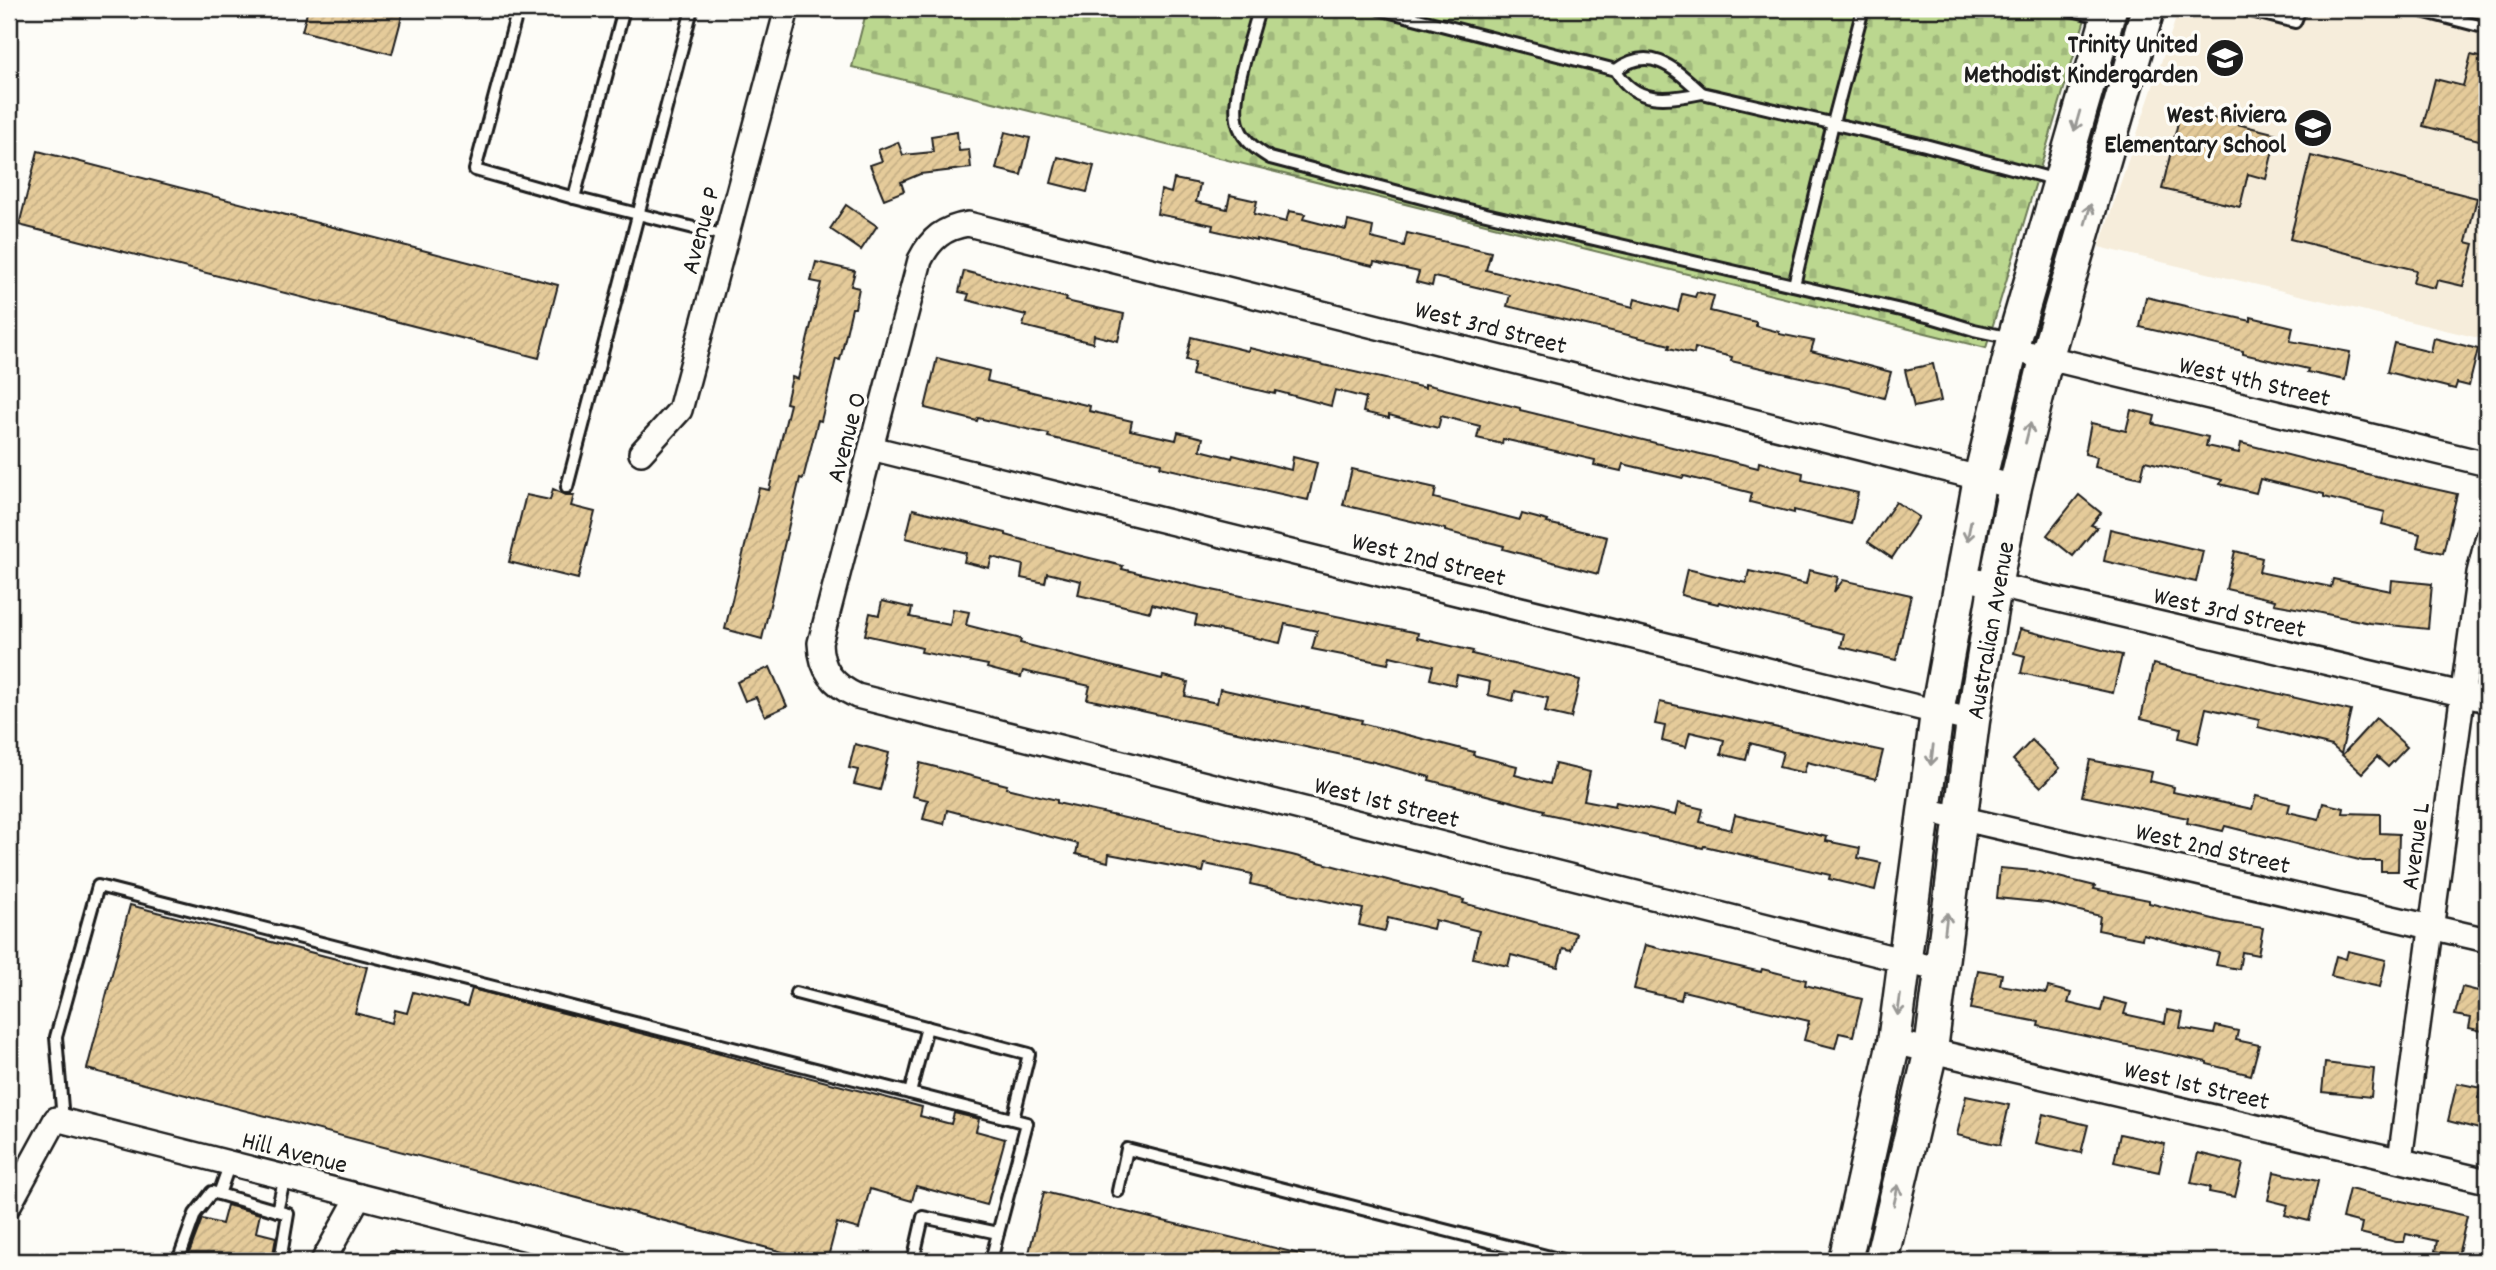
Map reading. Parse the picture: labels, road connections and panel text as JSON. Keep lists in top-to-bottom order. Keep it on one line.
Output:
{"streets":{"main road":["Australian Avenue"],"street":["Avenue P","West 3rd Street","West 4th Street","Avenue O","West 2nd Street","West 1st Street","Avenue L","Hill Avenue"]},"crossings":[["West 3rd Street","Avenue O"],["West 3rd Street","Australian Avenue"],["West 3rd Street","Avenue L"],["West 4th Street","Australian Avenue"],["Avenue O","West 2nd Street"],["Avenue O","West 1st Street"],["West 2nd Street","Australian Avenue"],["West 2nd Street","Avenue L"],["Australian Avenue","West 1st Street"],["West 1st Street","Avenue L"]],"places":{"school or university":["Trinity United Methodist Kindergarden","West Riviera Elementary School"]}}
